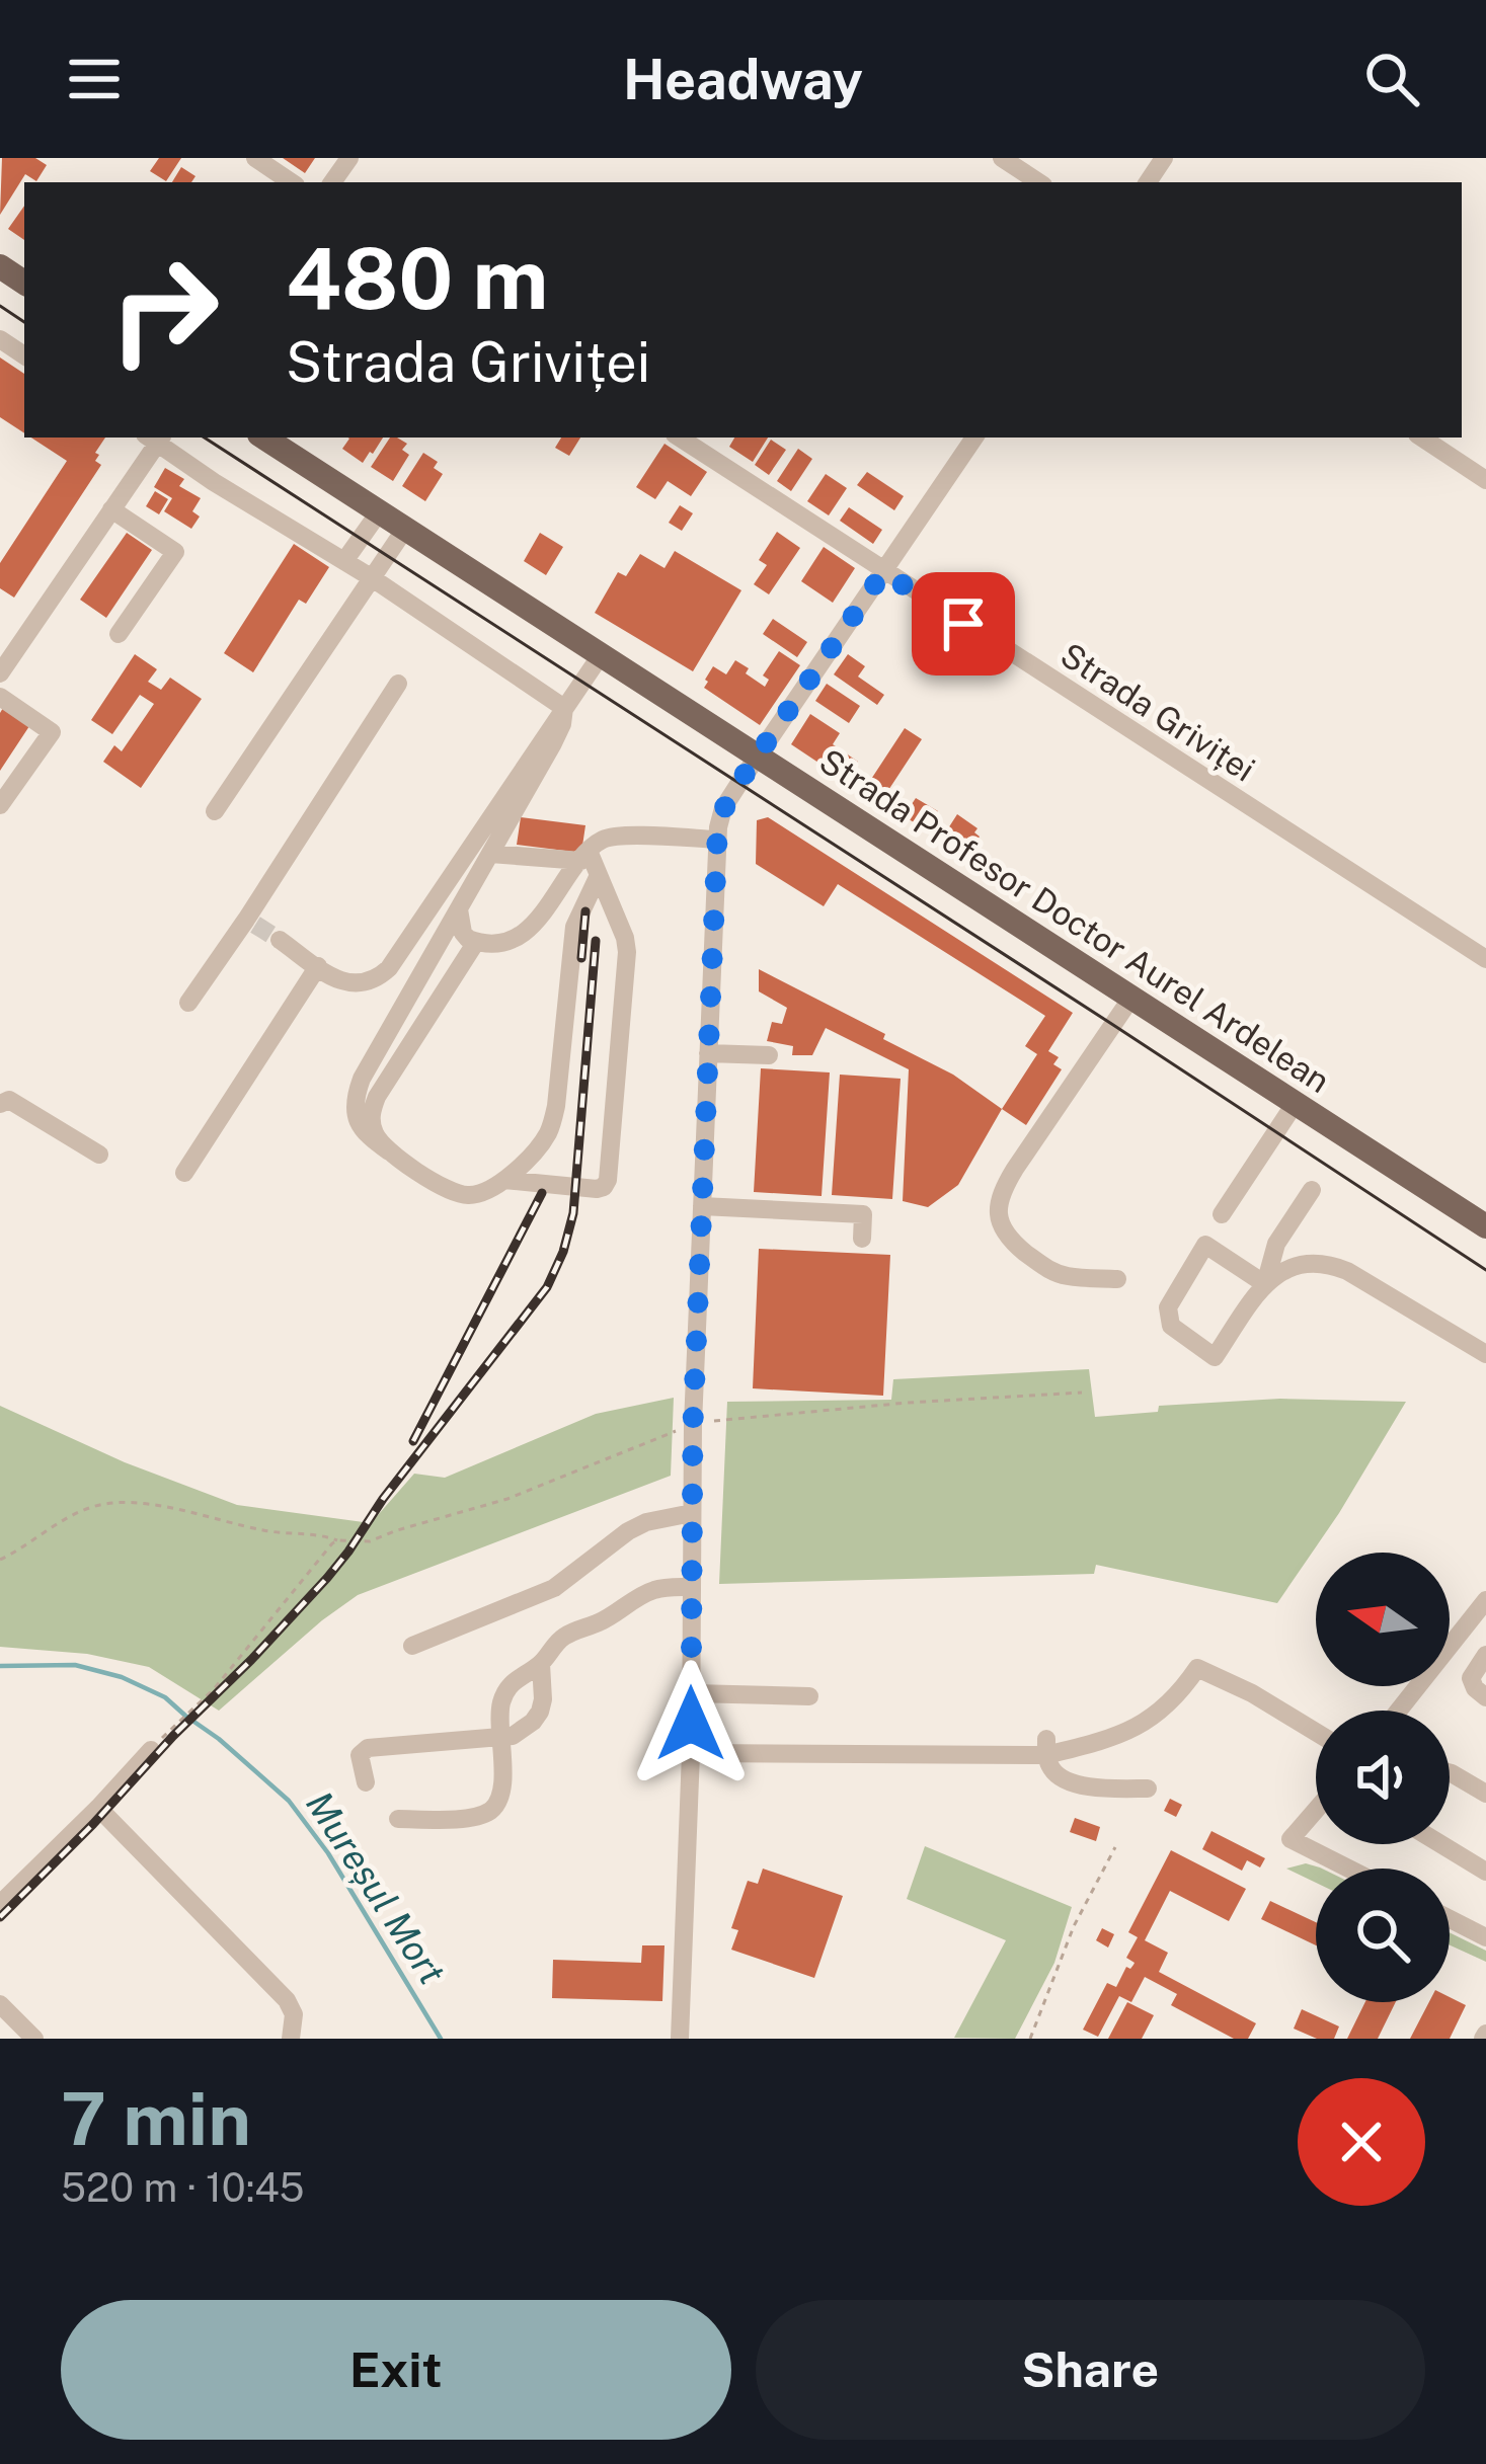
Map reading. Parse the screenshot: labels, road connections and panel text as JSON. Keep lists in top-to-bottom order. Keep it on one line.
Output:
{"streets":{"main road":["Strada Profesor Doctor Aurel Ardelean"],"street":["Strada Griviței"]},"water":["Mureșul Mort"],"north":"left","page":{"header":"Headway","turn":["480 m","Strada Griviței"],"heading":["7 min","520 m · 10:45"],"buttons":["Exit","Share"]}}
